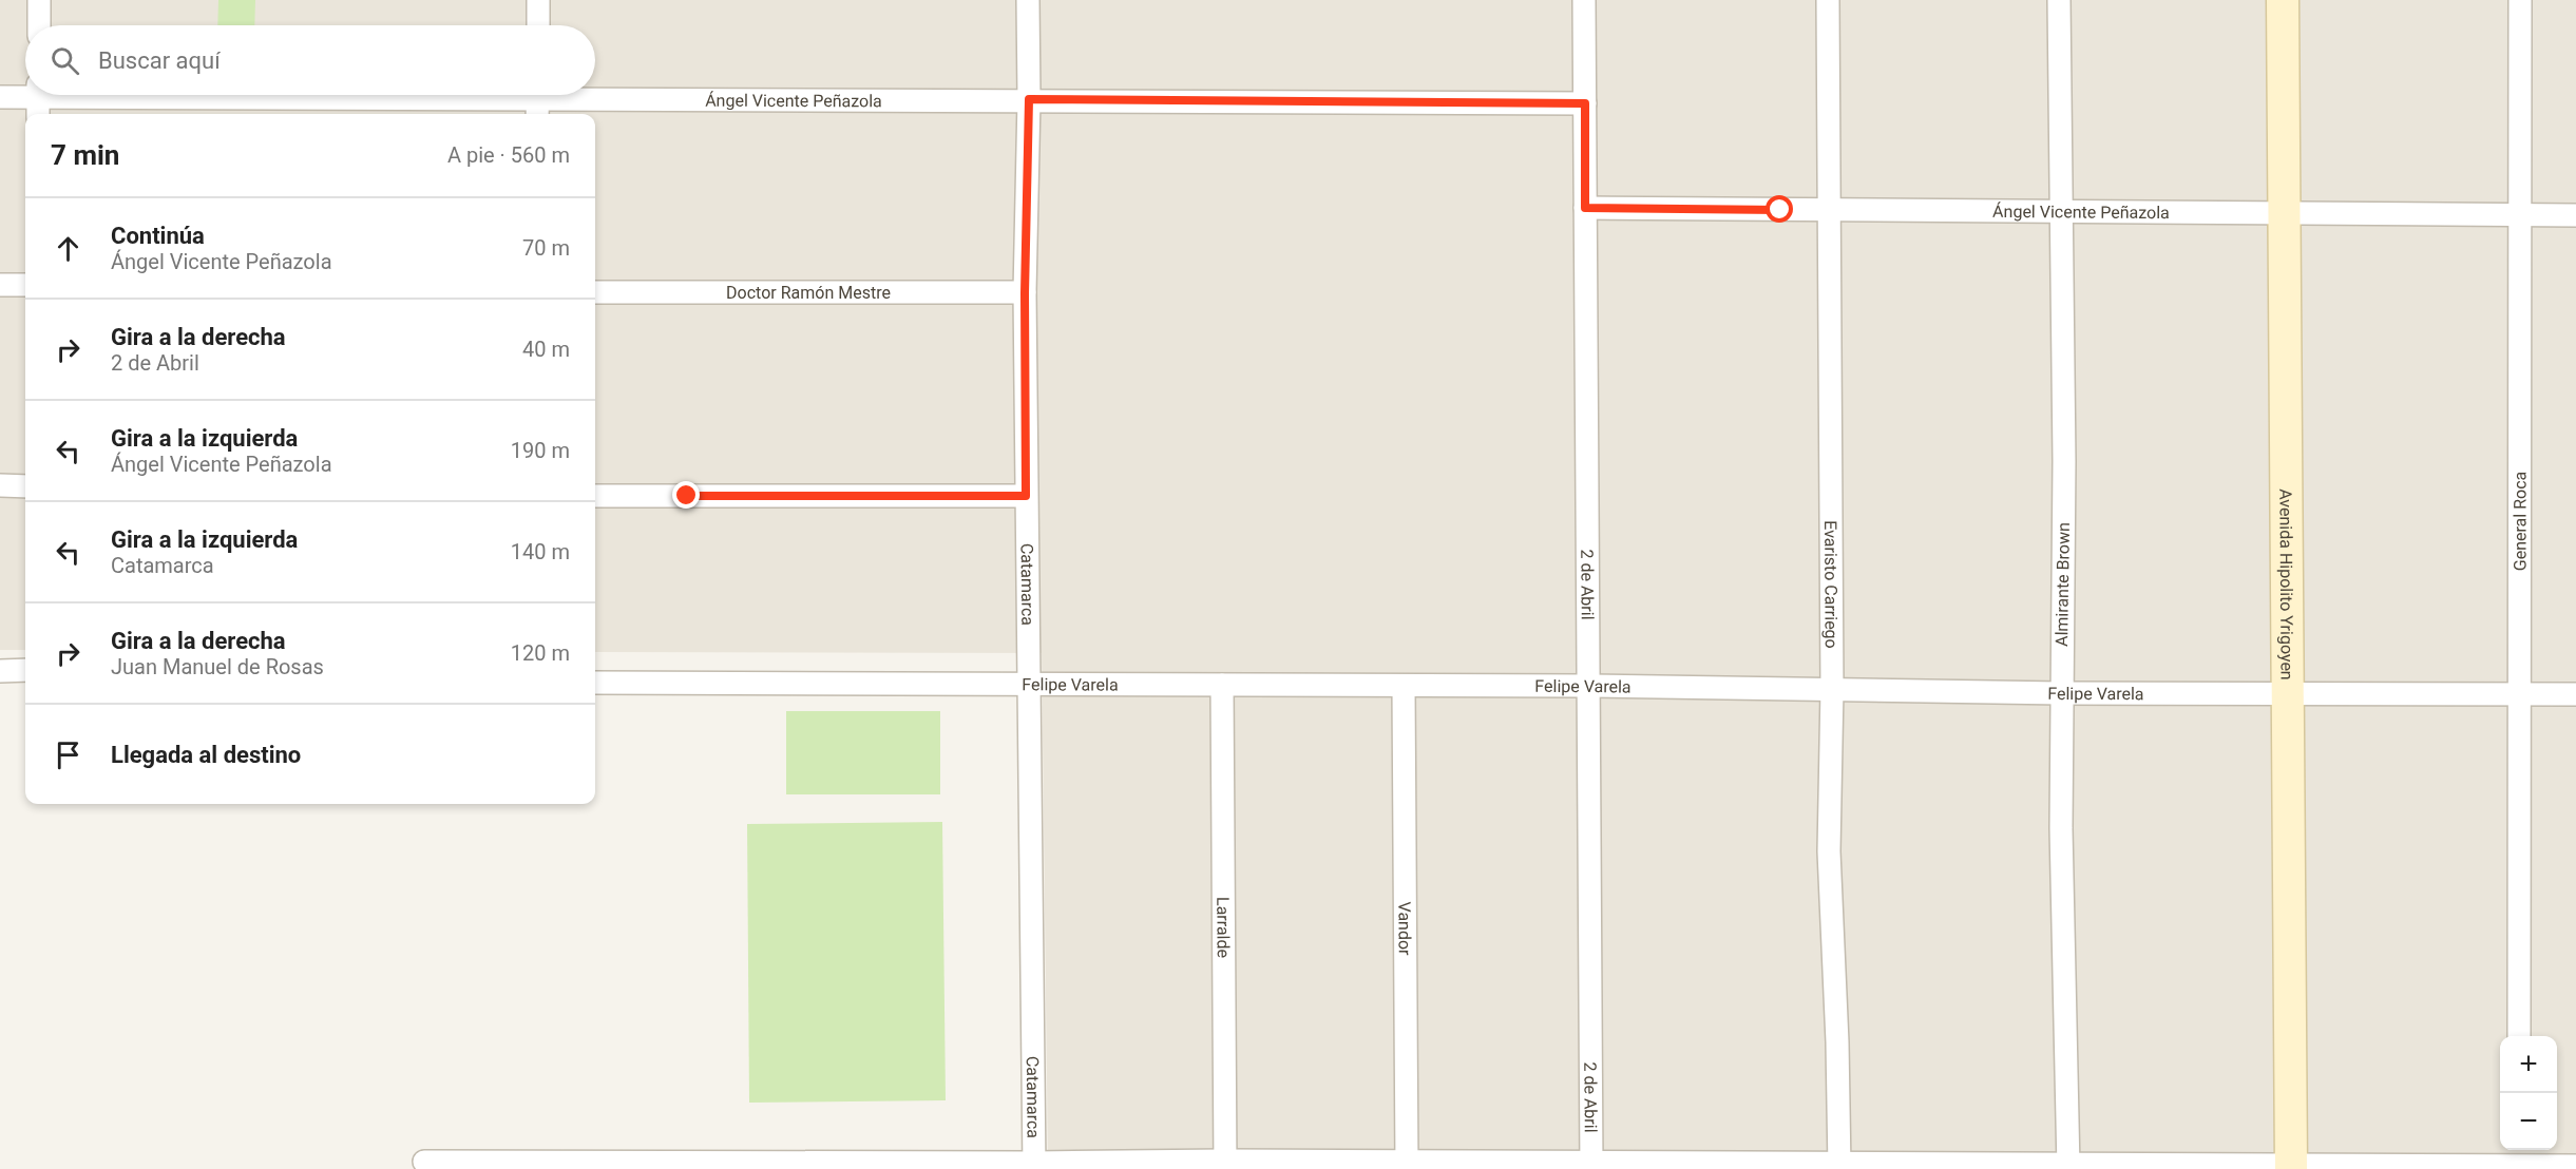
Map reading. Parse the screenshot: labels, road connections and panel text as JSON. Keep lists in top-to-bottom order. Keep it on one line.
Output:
{"streets":{"main road":["Avenida Hipolito Yrigoyen"],"street":["Ángel Vicente Peñazola","Doctor Ramón Mestre","General Roca","Catamarca","2 de Abril","Evaristo Carriego","Almirante Brown","Felipe Varela","Larralde","Vandor"]},"crossings":[["Ángel Vicente Peñazola","General Roca"],["Ángel Vicente Peñazola","Catamarca"],["Ángel Vicente Peñazola","2 de Abril"],["Ángel Vicente Peñazola","Evaristo Carriego"],["Ángel Vicente Peñazola","Almirante Brown"],["Ángel Vicente Peñazola","Avenida Hipolito Yrigoyen"],["Doctor Ramón Mestre","Catamarca"],["General Roca","Felipe Varela"],["Catamarca","Felipe Varela"],["2 de Abril","Felipe Varela"],["Evaristo Carriego","Felipe Varela"],["Almirante Brown","Felipe Varela"],["Avenida Hipolito Yrigoyen","Felipe Varela"],["Felipe Varela","Larralde"],["Felipe Varela","Vandor"]],"page":{"search":"Buscar aquí","heading":["7 min","A pie · 560 m"],"list":[["Continúa","Ángel Vicente Peñazola","70 m"],["Gira a la derecha","2 de Abril","40 m"],["Gira a la izquierda","Ángel Vicente Peñazola","190 m"],["Gira a la izquierda","Catamarca","140 m"],["Gira a la derecha","Juan Manuel de Rosas","120 m"],"Llegada al destino"],"map_buttons":["+","−"]}}
